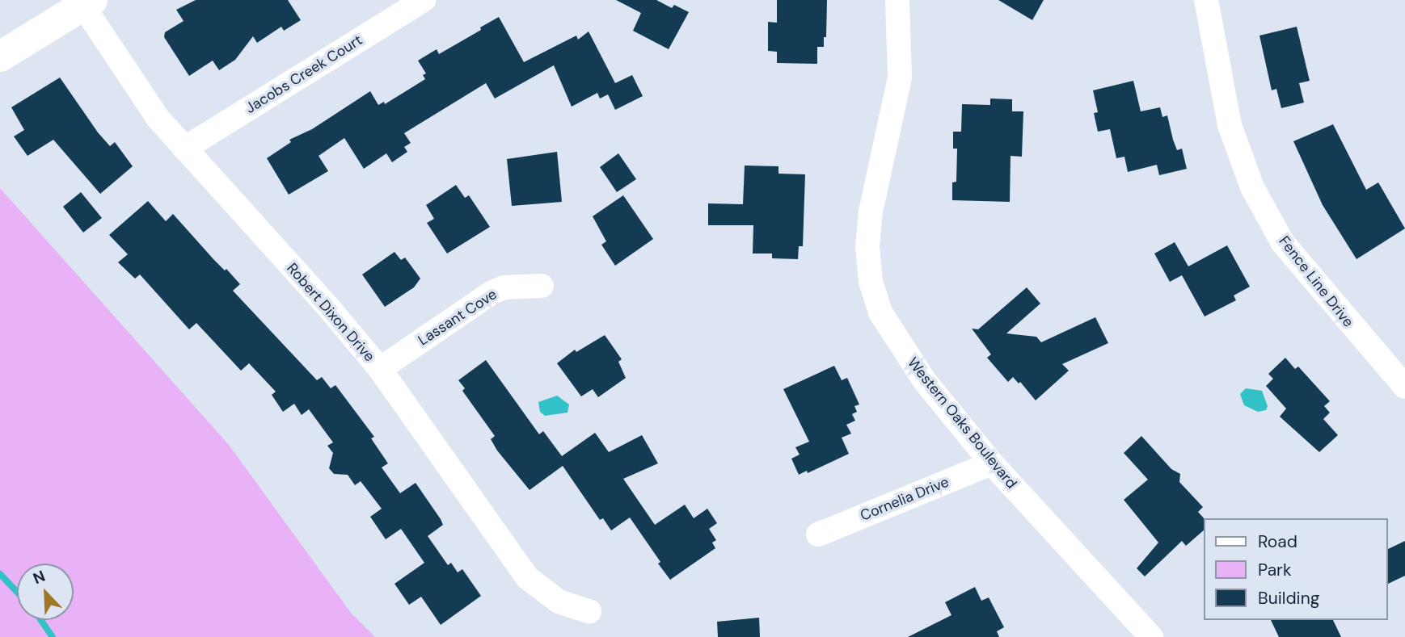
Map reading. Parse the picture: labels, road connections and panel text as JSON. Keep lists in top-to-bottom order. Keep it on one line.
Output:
{"streets":{"street":["Jacobs Creek Court","Fence Line Drive","Robert Dixon Drive","Lassant Cove","Western Oaks Boulevard","Cornelia Drive"]},"crossings":[["Jacobs Creek Court","Robert Dixon Drive"],["Robert Dixon Drive","Lassant Cove"],["Western Oaks Boulevard","Cornelia Drive"]],"legend":["Road","Park","Building"],"north":"top left"}
